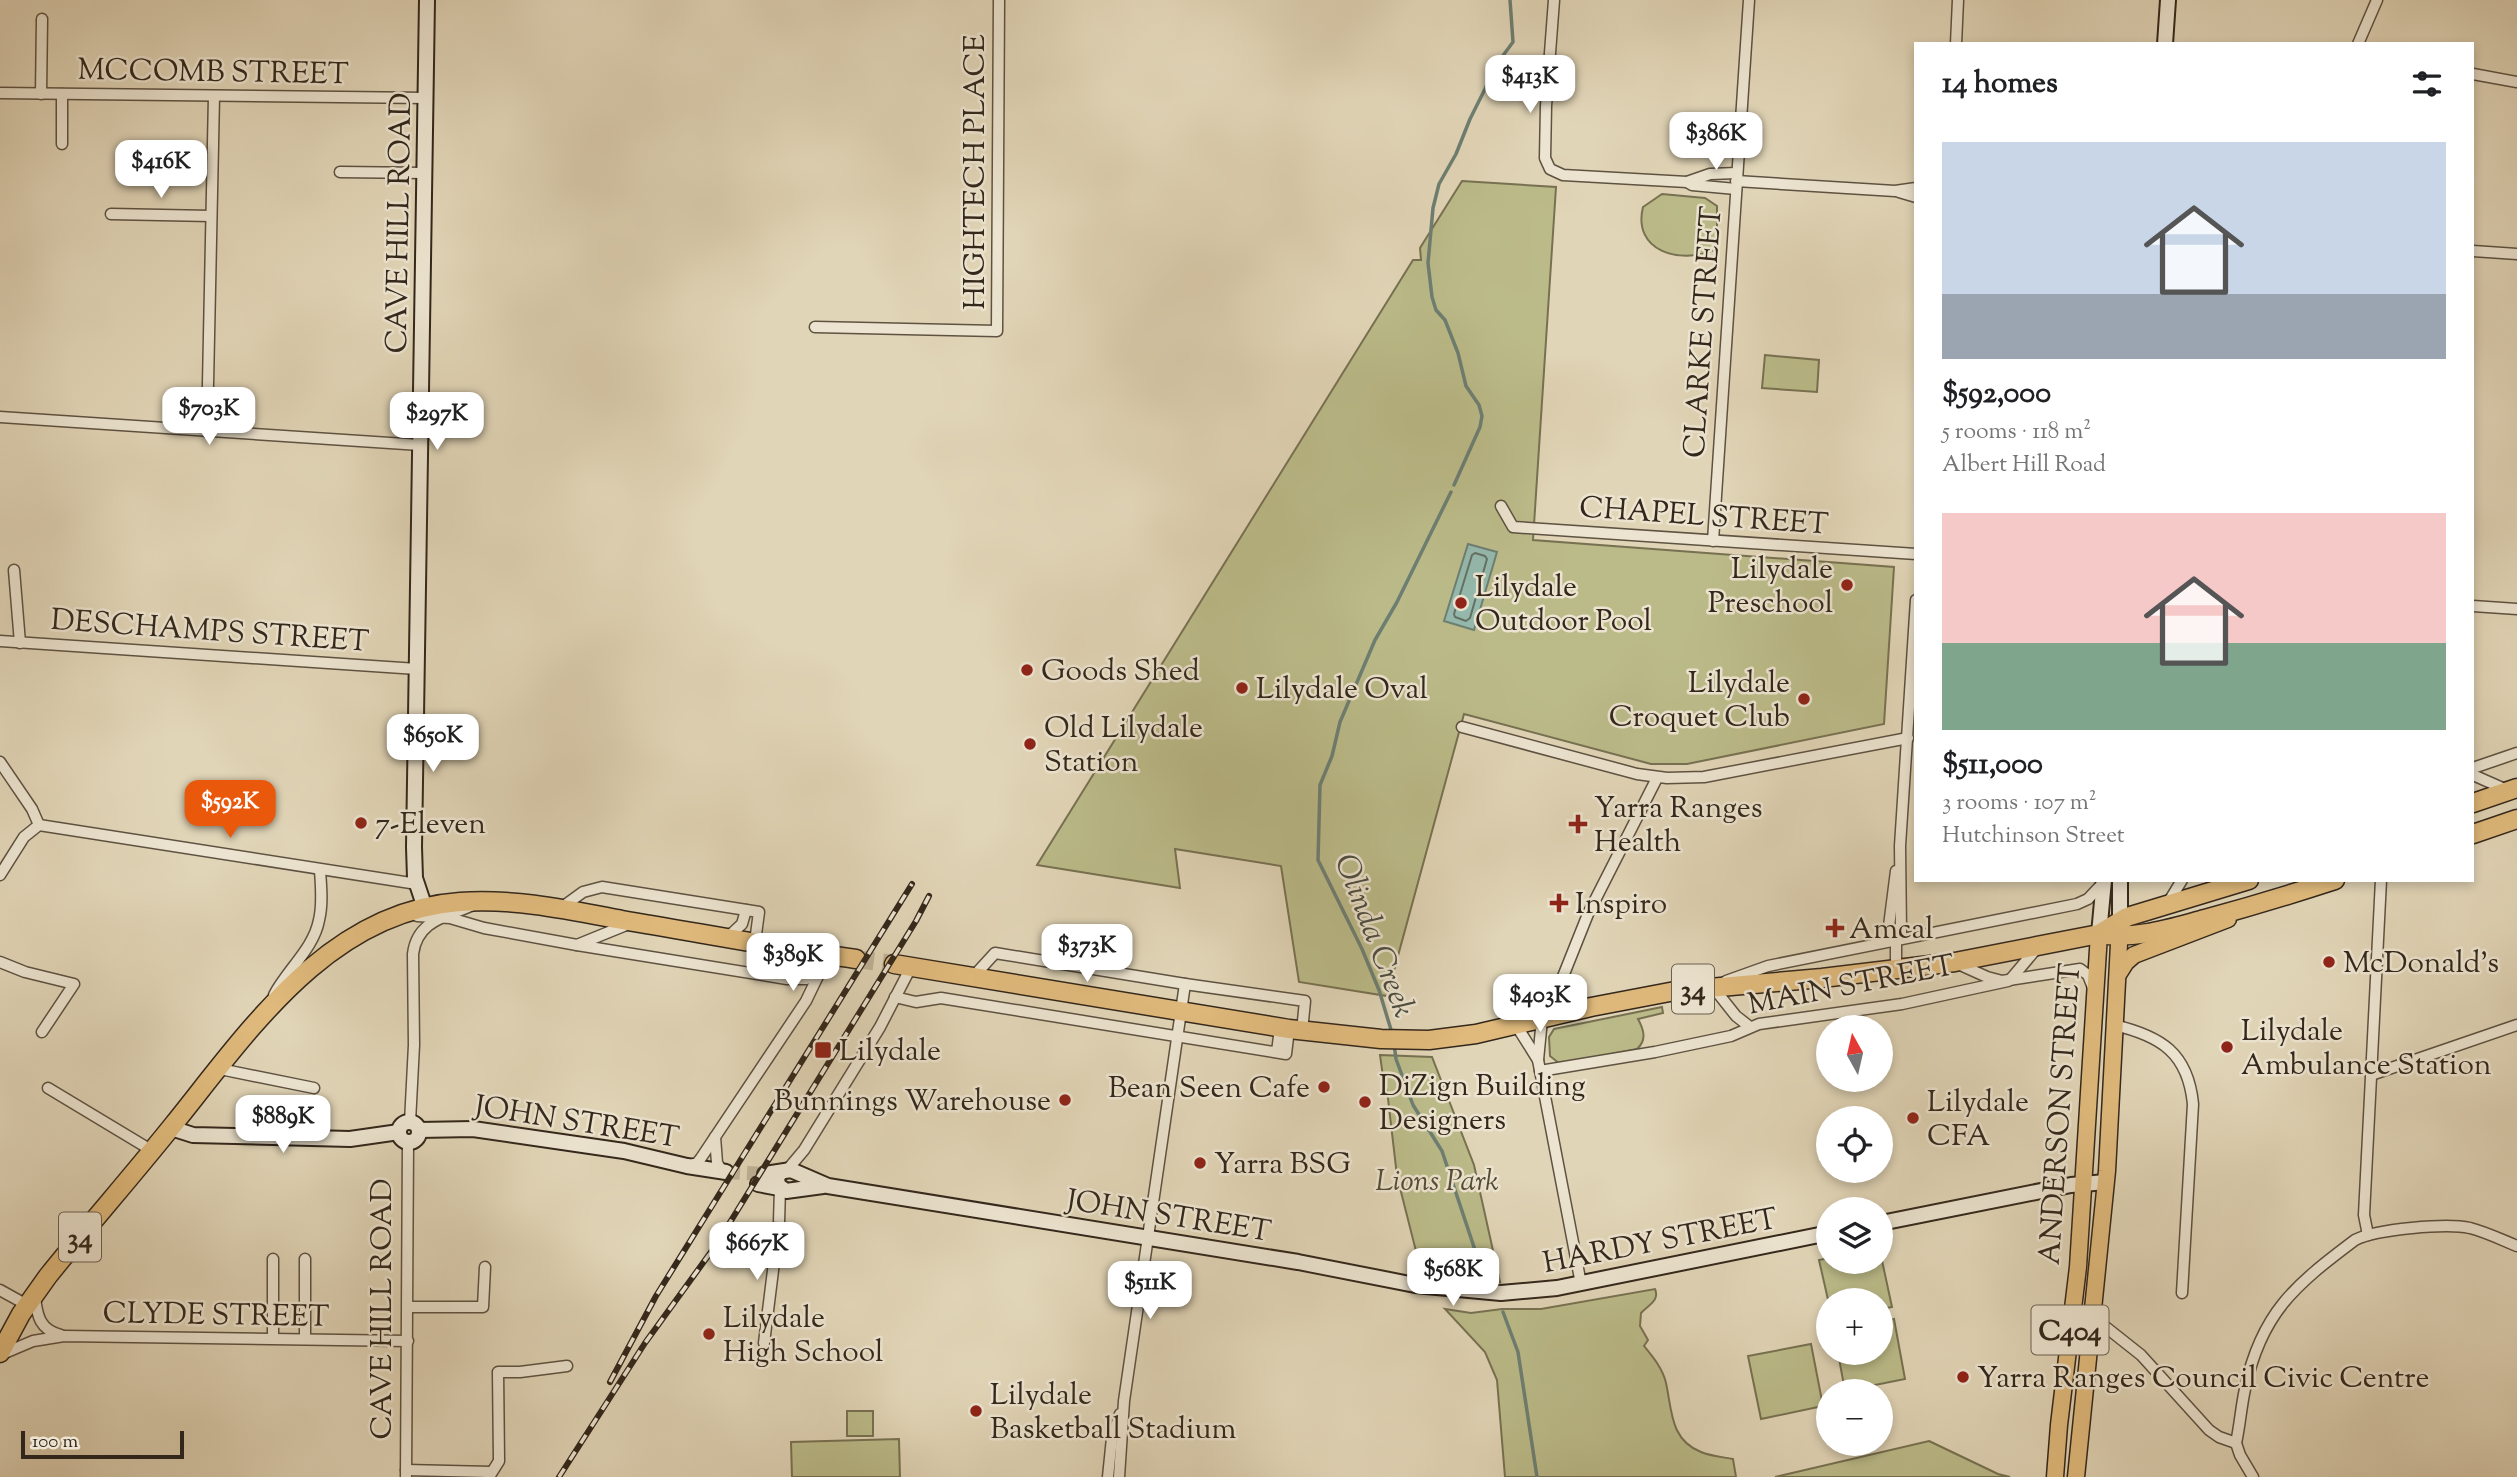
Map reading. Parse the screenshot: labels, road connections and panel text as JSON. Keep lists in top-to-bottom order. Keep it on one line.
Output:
{"streets":{"highway":["34"],"main road":["CAVE HILL ROAD","ANDERSON STREET","JOHN STREET","HARDY STREET","C404"],"street":["MCCOMB STREET","HIGHTECH PLACE","CLARKE STREET","CHAPEL STREET","DESCHAMPS STREET","MAIN STREET","CLYDE STREET"]},"crossings":[["MCCOMB STREET","CAVE HILL ROAD"],["CAVE HILL ROAD","DESCHAMPS STREET"],["CAVE HILL ROAD","34"],["CAVE HILL ROAD","JOHN STREET"],["CAVE HILL ROAD","CLYDE STREET"],["CLARKE STREET","CHAPEL STREET"],["MAIN STREET","34"],["MAIN STREET","ANDERSON STREET"],["34","ANDERSON STREET"],["34","JOHN STREET"],["34","CLYDE STREET"],["JOHN STREET","HARDY STREET"]],"water":["Olinda Creek"],"parks":["Lions Park"],"places":{"other":["Lilydale Preschool","Lilydale Outdoor Pool","Goods Shed","Lilydale Oval","Lilydale Croquet Club","Old Lilydale Station","7-Eleven","McDonald's","Lilydale Ambulance Station","Bean Seen Cafe","Bunnings Warehouse","DiZign Building Designers","Lilydale CFA","Yarra BSG","Lilydale High School","Yarra Ranges Council Civic Centre","Lilydale Basketball Stadium"],"health":["Yarra Ranges Health","Inspiro","Amcal"],"transit":["Lilydale"]},"scale_bar":"100 m","north":"top","page":{"heading":"14 homes","price":["$413K","$386K","$416K","$703K","$297K","$650K","$592K","$373K","$389K","$403K","$889K","$667K","$568K","$511K"],"list":[{"name":"$592,000","note":"5 rooms · 118 m² · Albert Hill Road"},{"name":"$511,000","note":"3 rooms · 107 m² · Hutchinson Street"}],"map_buttons":["+","−"],"scale":"100 m"}}
